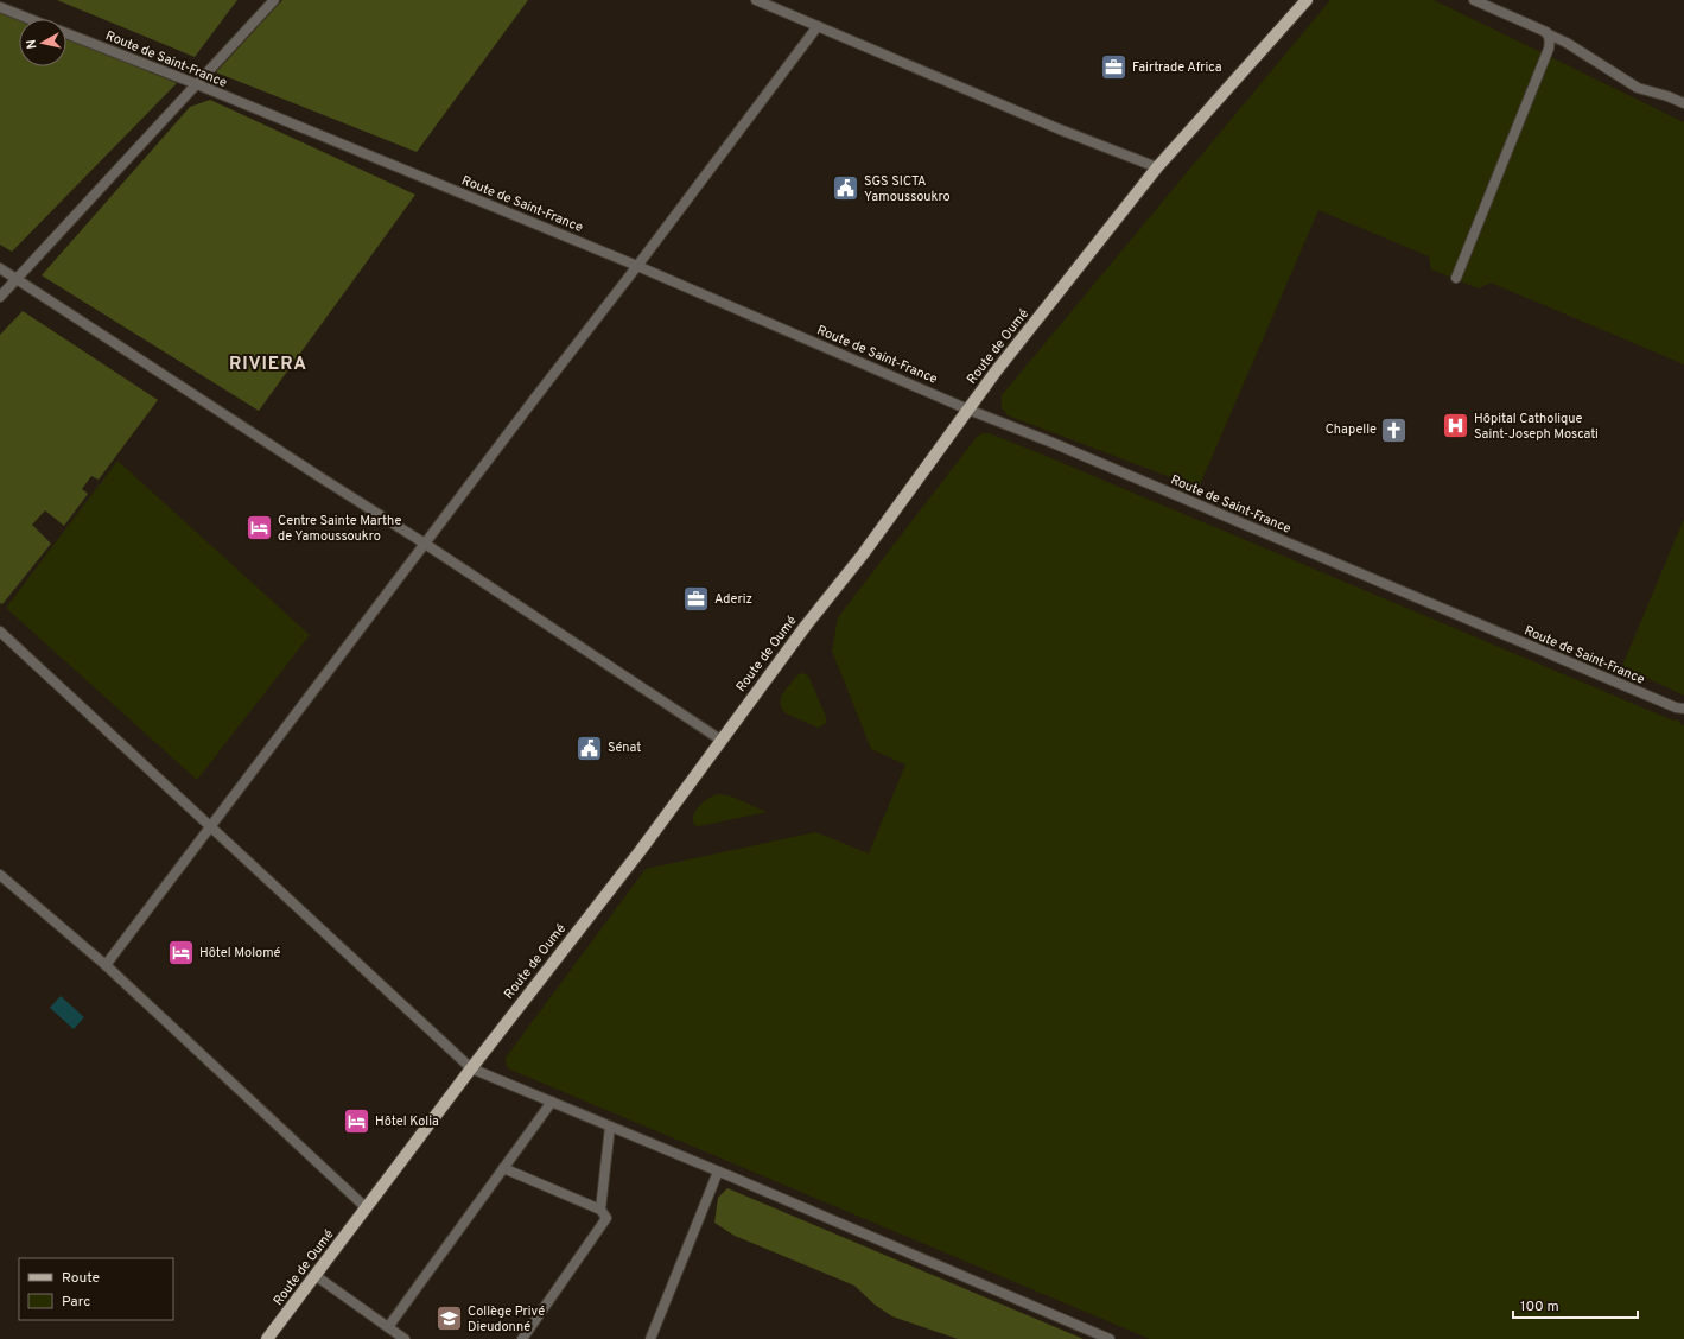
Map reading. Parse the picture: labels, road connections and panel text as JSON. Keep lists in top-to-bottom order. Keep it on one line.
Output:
{"streets":{"main road":["Route de Oumé"],"street":["Route de Saint-France"]},"crossings":[["Route de Saint-France","Route de Oumé"]],"districts":["RIVIERA"],"places":{"office":["Fairtrade Africa","Aderiz"],"public building":["SGS SICTA Yamoussoukro","Sénat"],"hospital":["Hôpital Catholique Saint-Joseph Moscati"],"church":["Chapelle"],"hotel":["Centre Sainte Marthe de Yamoussoukro","Hôtel Molomé","Hôtel Kolia"],"school or university":["Collège Privé Dieudonné"]},"legend":["Route","Parc"],"scale_bar":"100 m","north":"left"}
